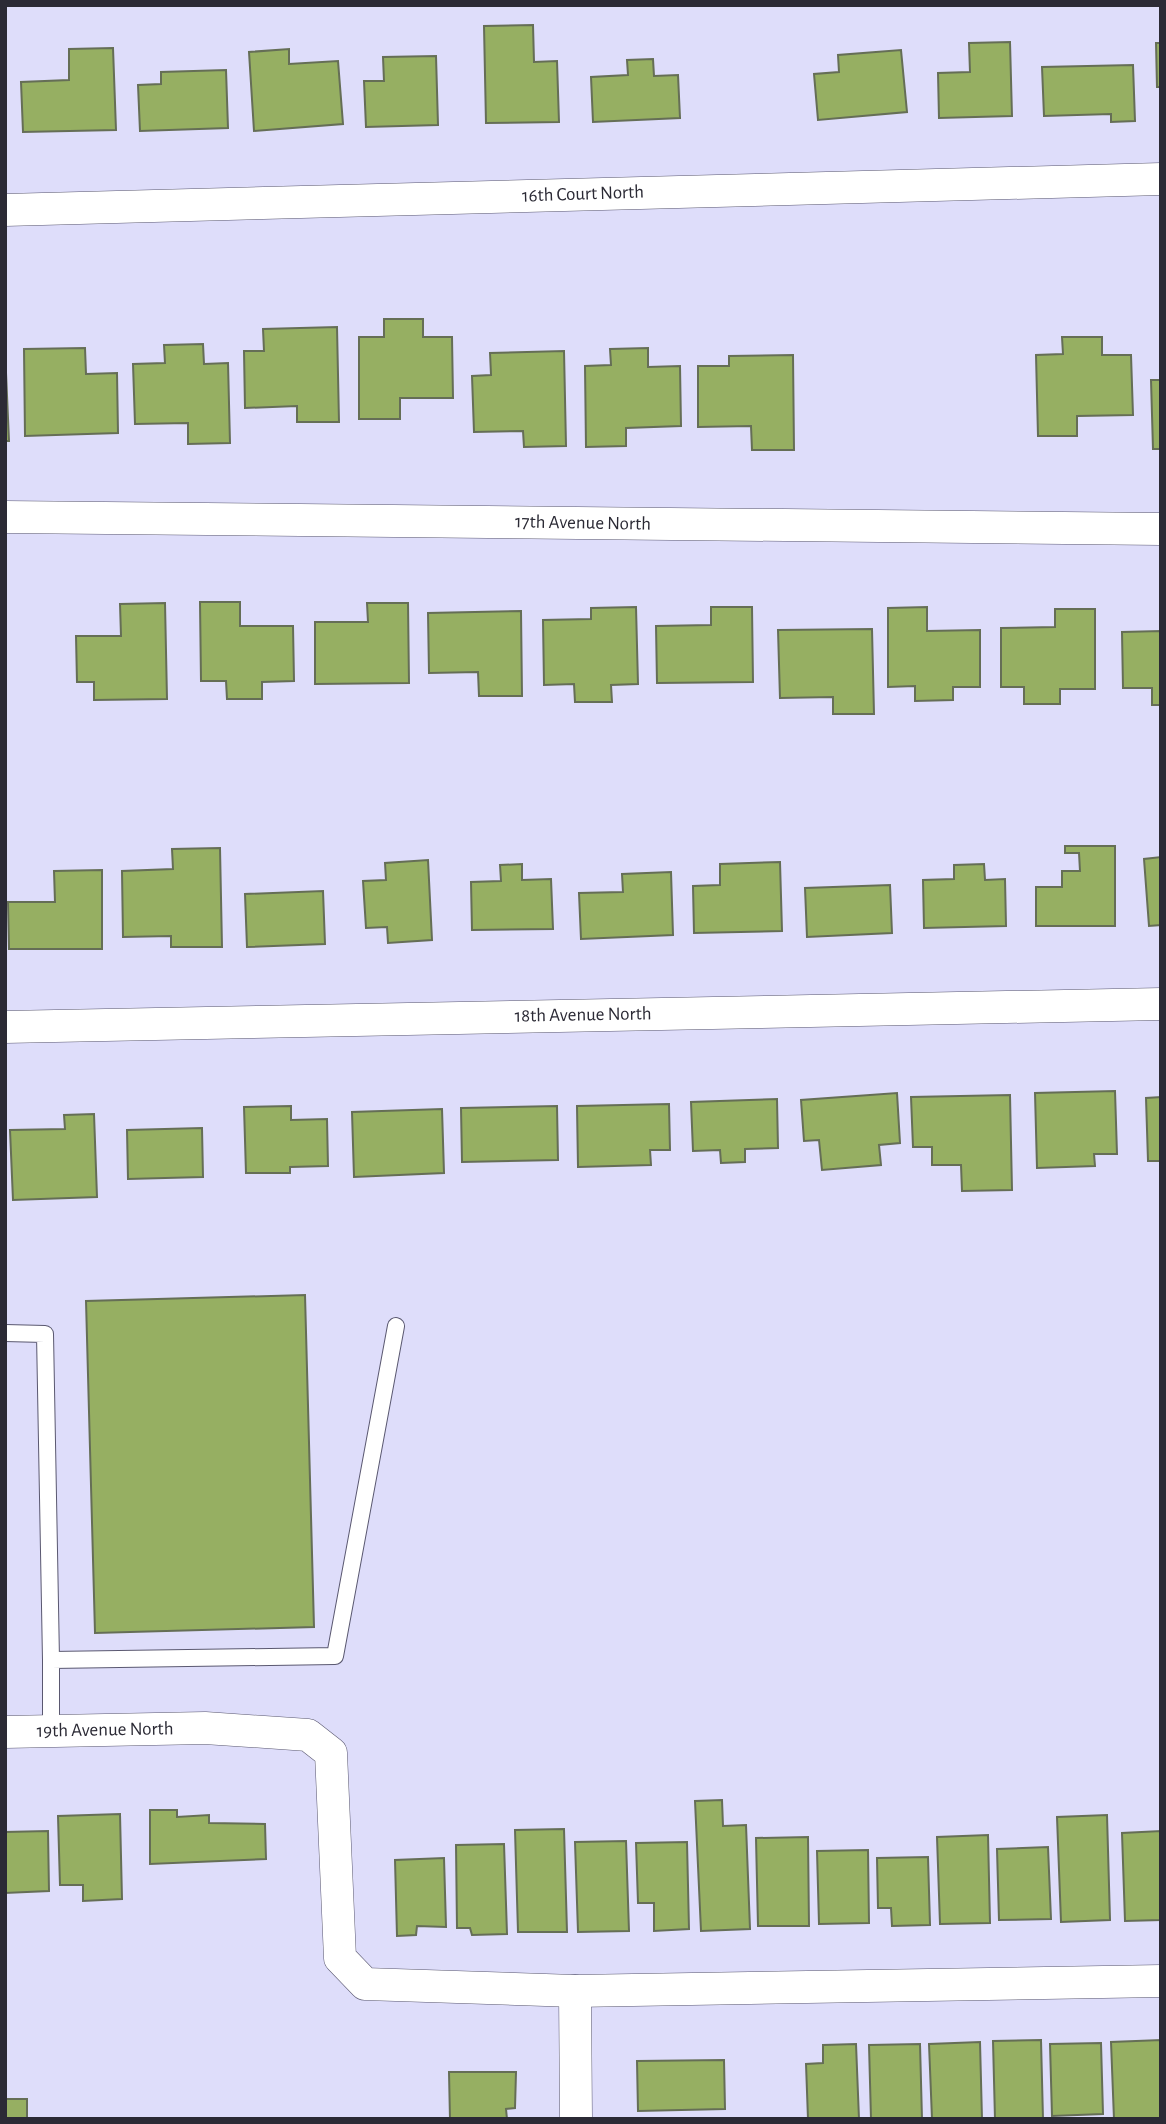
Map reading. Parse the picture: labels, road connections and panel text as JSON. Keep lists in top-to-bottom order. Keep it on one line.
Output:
{"streets":{"street":["16th Court North","17th Avenue North","18th Avenue North","19th Avenue North"]}}
